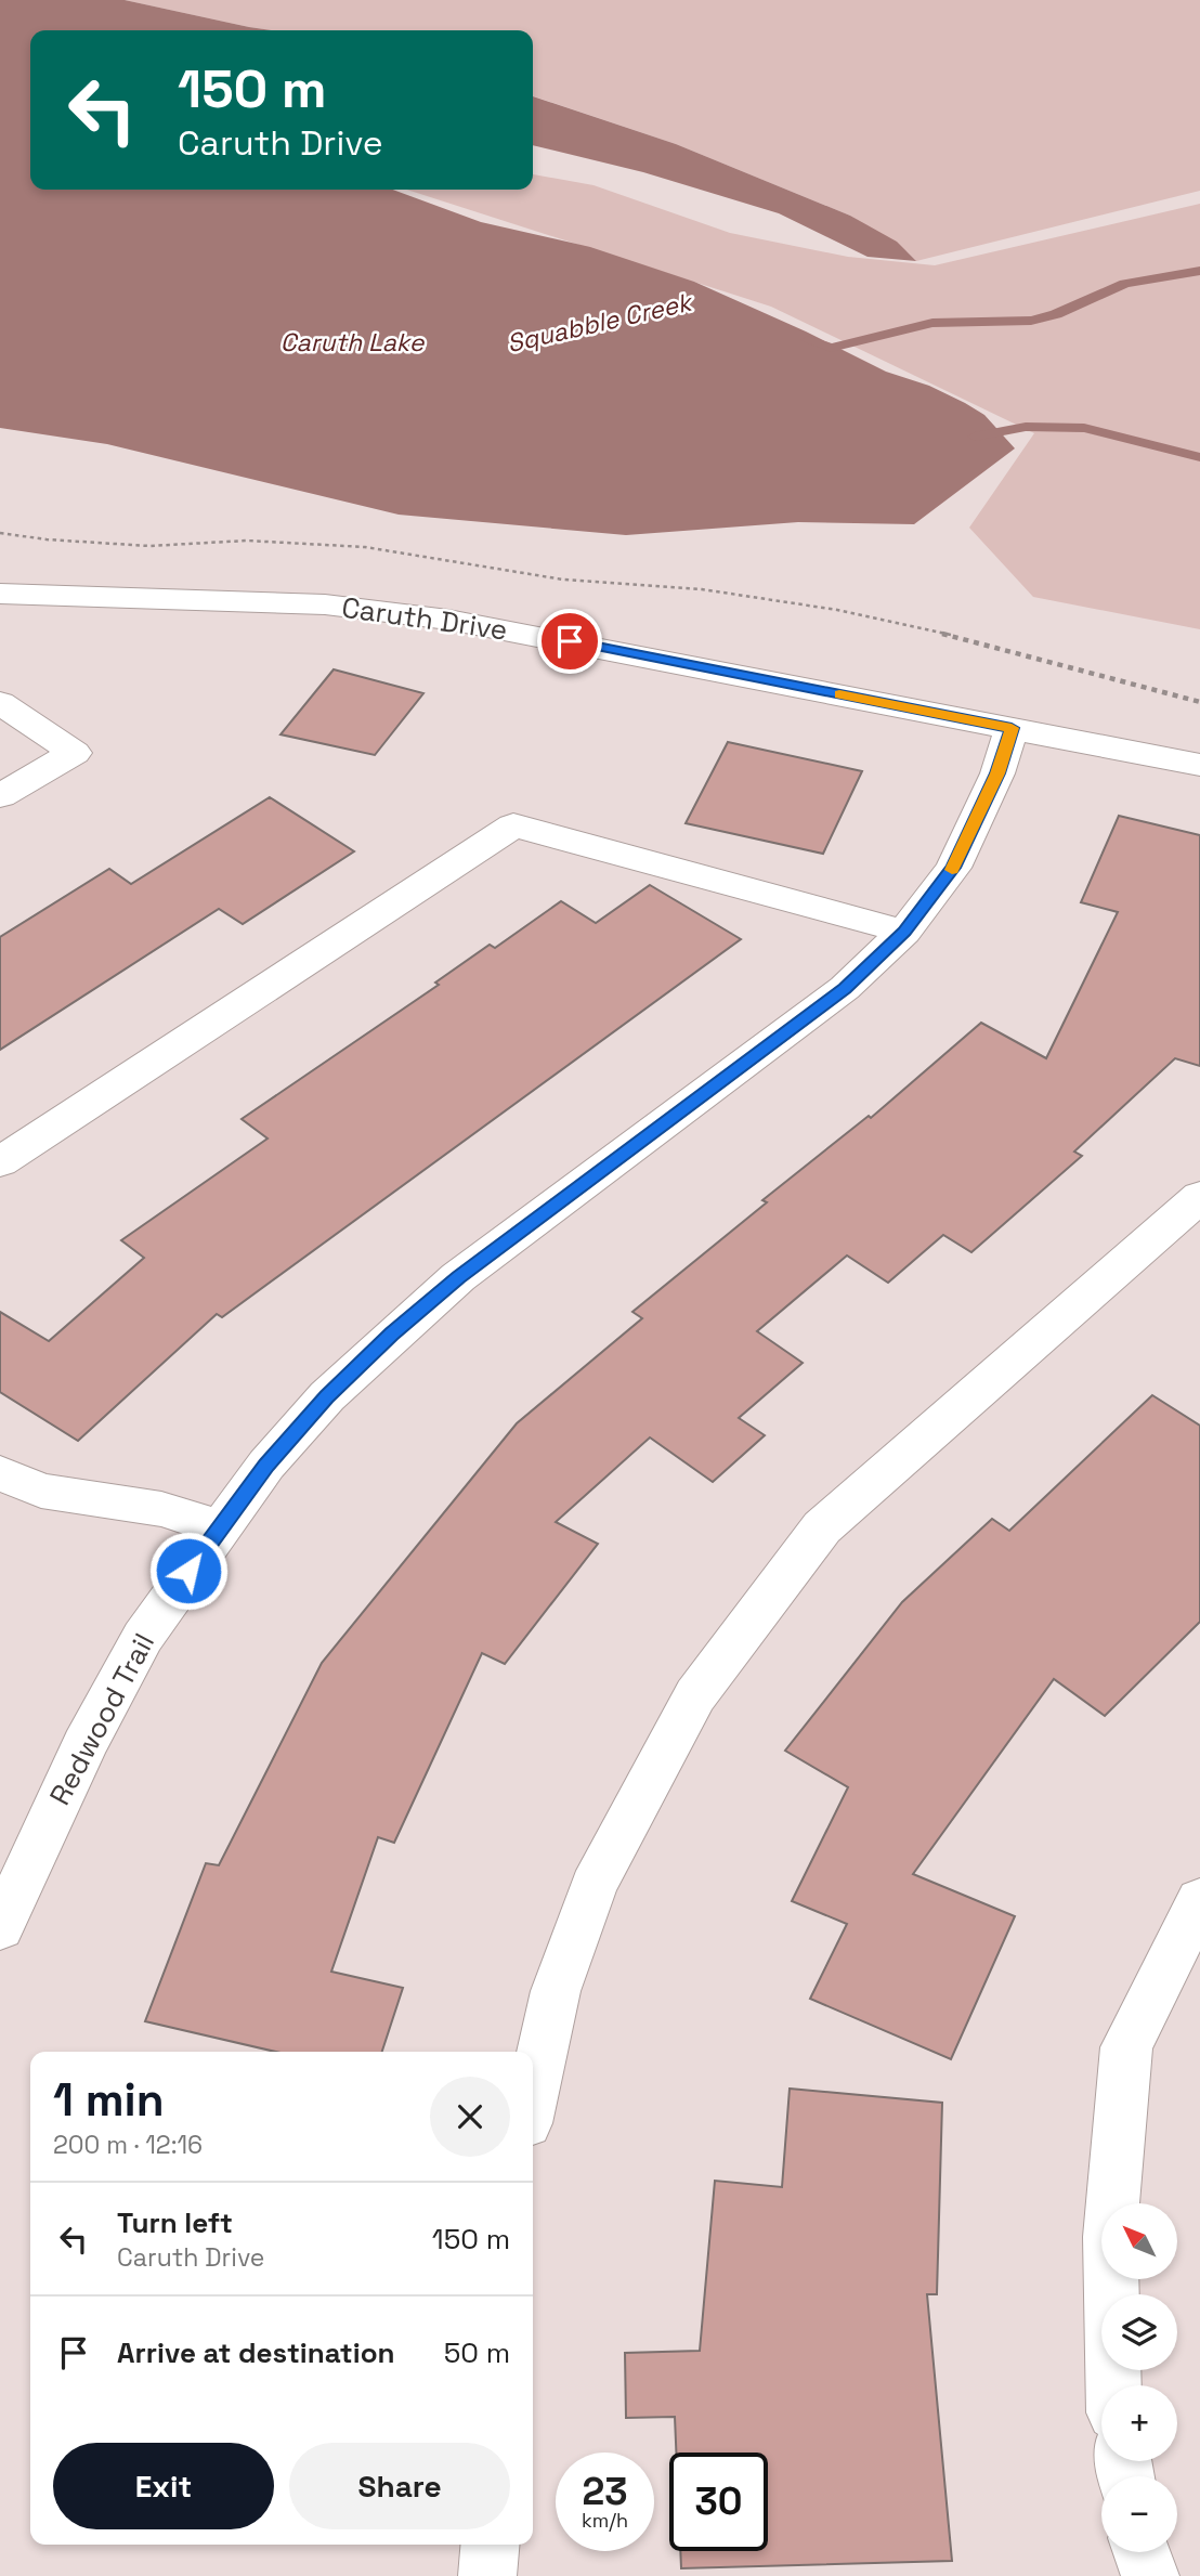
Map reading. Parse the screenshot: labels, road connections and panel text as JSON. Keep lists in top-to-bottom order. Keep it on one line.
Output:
{"streets":{"street":["Caruth Drive","Redwood Trail"]},"crossings":[["Caruth Drive","Redwood Trail"]],"water":["Squabble Creek","Caruth Lake"],"north":"top left","page":{"turn":["150 m","Caruth Drive"],"heading":["1 min","200 m · 12:16"],"list":[{"name":"Turn left","note":"Caruth Drive","value":"150 m"},{"name":"Arrive at destination","value":"50 m"}],"map_buttons":["+","−"],"buttons":["Exit","Share"],"speed":"23 km/h","limit":"30"}}
